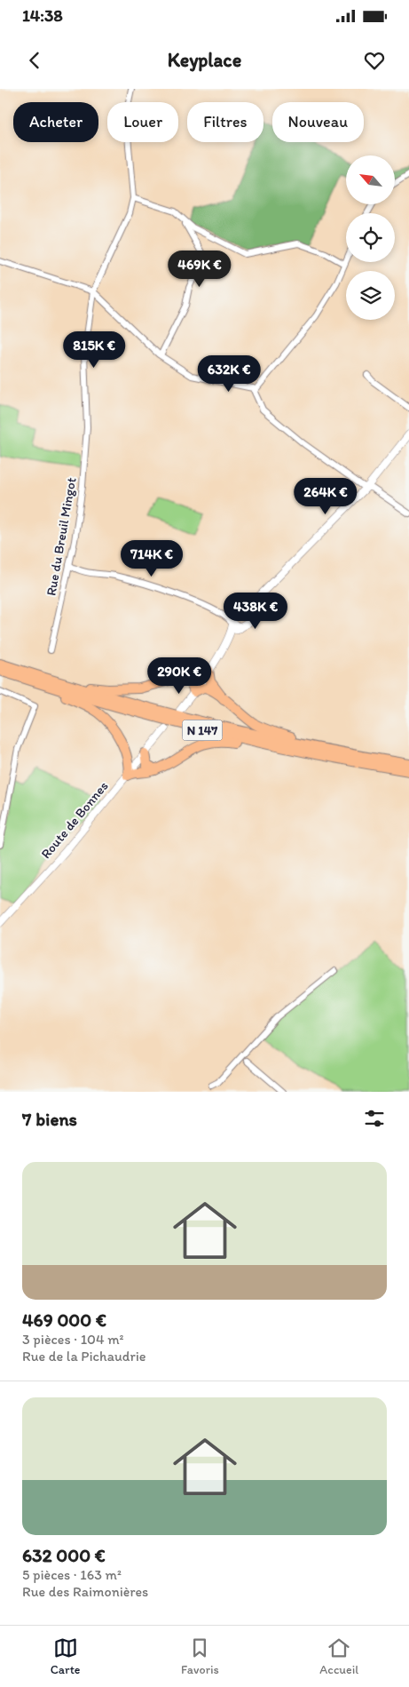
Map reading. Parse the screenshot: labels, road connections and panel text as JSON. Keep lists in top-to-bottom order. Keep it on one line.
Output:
{"streets":{"highway":["N 147"],"street":["Rue du Breuil Mingot","Route de Bonnes"]},"north":"top left","page":{"status":"14:38","header":"Keyplace","chip":["Acheter","Louer","Filtres","Nouveau"],"price":["469K €","815K €","632K €","264K €","714K €","438K €","290K €"],"heading":"7 biens","list":[{"name":"469 000 €","note":"3 pièces · 104 m² · Rue de la Pichaudrie"},{"name":"632 000 €","note":"5 pièces · 163 m² · Rue des Raimonières"}],"tabs":["Carte","Favoris","Accueil"]}}
